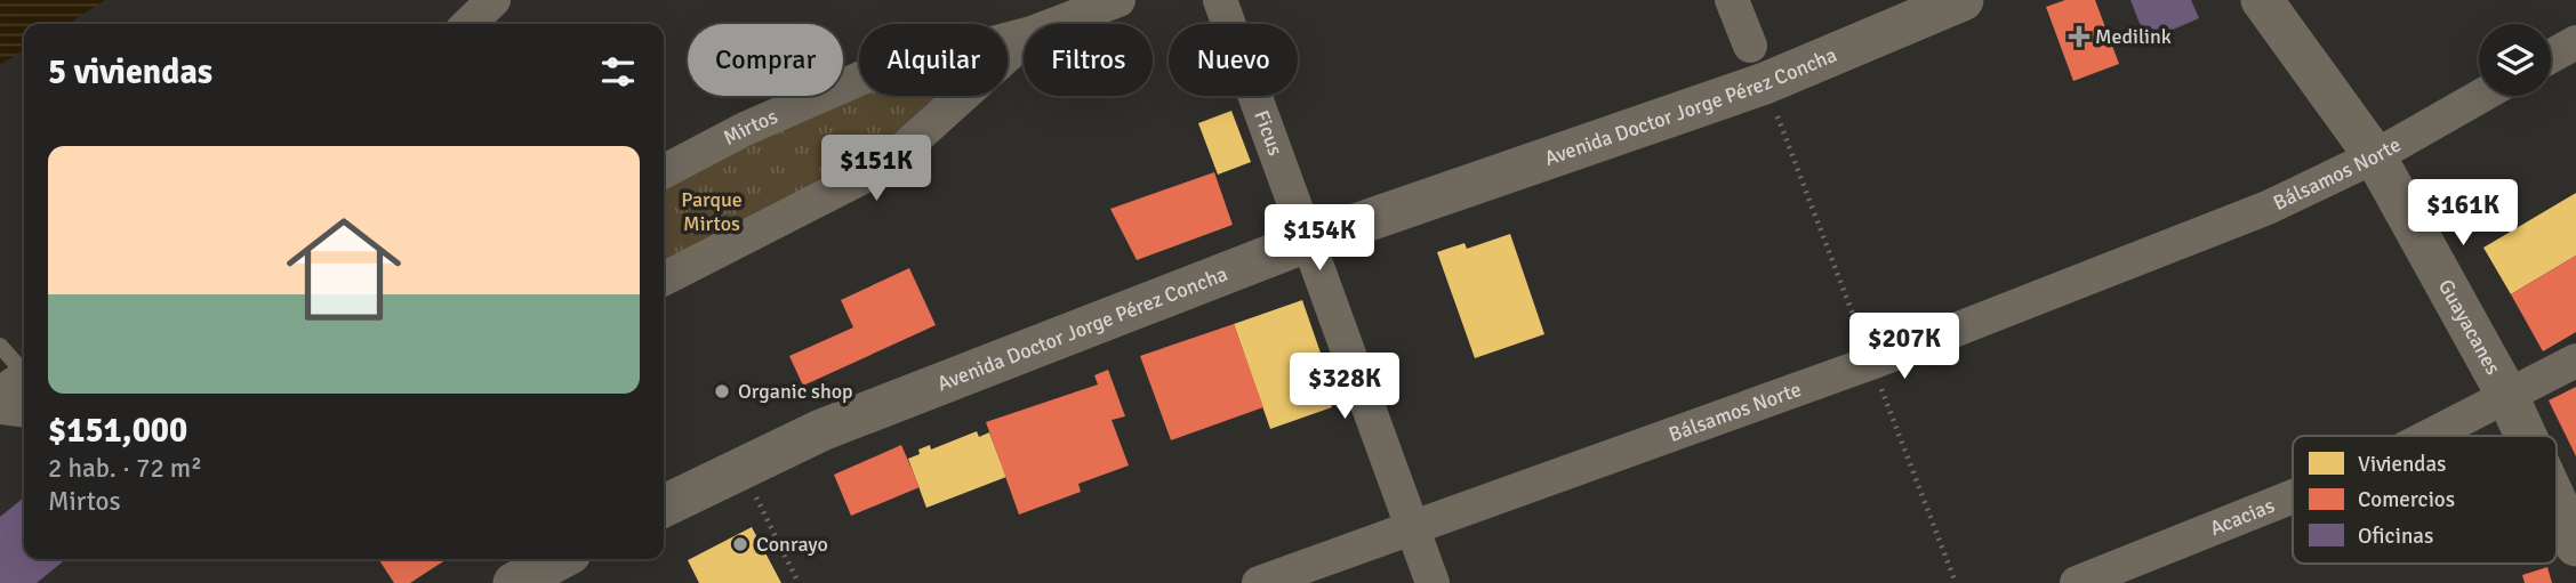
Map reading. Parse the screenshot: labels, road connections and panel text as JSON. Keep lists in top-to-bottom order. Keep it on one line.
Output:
{"streets":{"street":["Avenida Doctor Jorge Pérez Concha","Mirtos","Ficus","Bálsamos Norte","Guayacanes","Acacias"]},"crossings":[["Avenida Doctor Jorge Pérez Concha","Ficus"],["Ficus","Bálsamos Norte"],["Bálsamos Norte","Guayacanes"],["Guayacanes","Acacias"]],"parks":["Parque Mirtos"],"places":{"health":["Medilink"],"other":["Organic shop","Conrayo"]},"legend":["Viviendas","Comercios","Oficinas"],"page":{"chip":["Comprar","Alquilar","Filtros","Nuevo"],"heading":"5 viviendas","list":[{"name":"$151,000","note":"2 hab. · 72 m² · Mirtos"}],"price":["$151K","$161K","$154K","$207K","$328K"]}}
